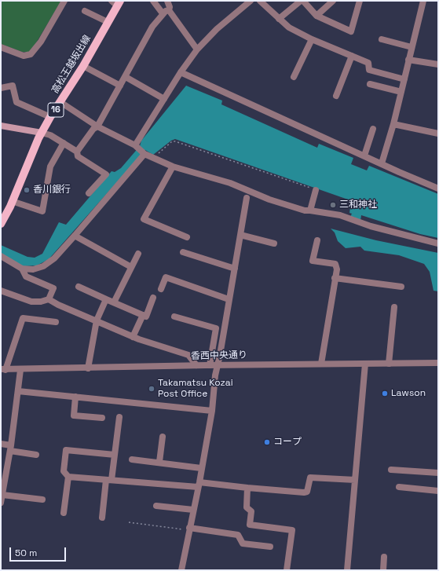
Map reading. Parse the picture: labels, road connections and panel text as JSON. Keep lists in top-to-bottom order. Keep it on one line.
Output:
{"streets":{"main road":["高松王越坂出線","16"],"street":["香西中央通り"]},"places":["香川銀行","三和神社","Takamatsu Kozai Post Office","Lawson","コープ"],"scale_bar":"50 m"}
